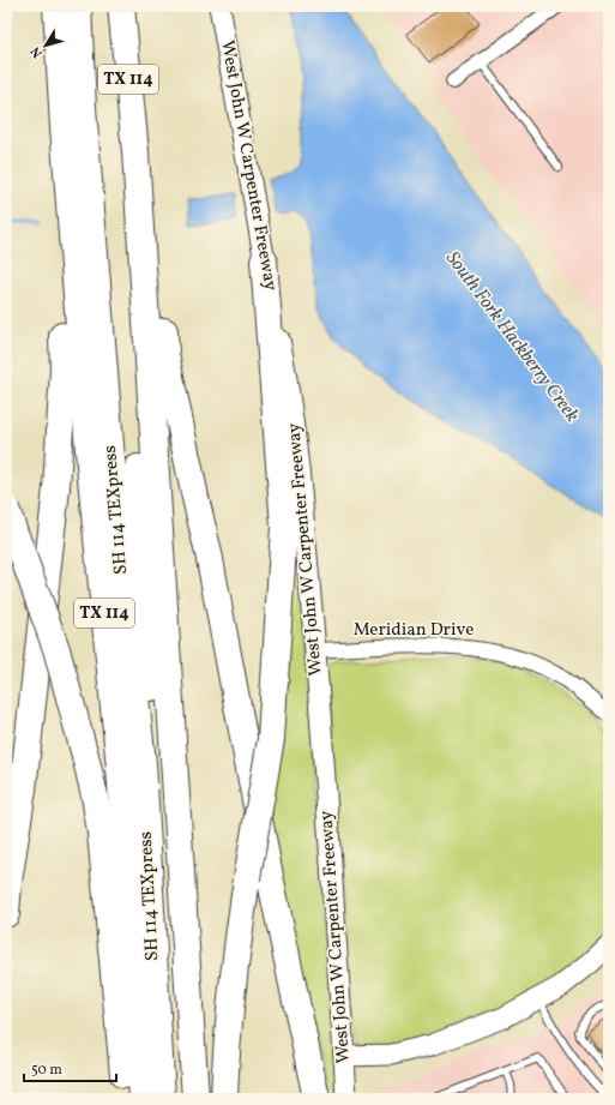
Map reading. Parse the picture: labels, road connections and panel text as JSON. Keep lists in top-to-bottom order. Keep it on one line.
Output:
{"streets":{"highway":["TX 114","SH 114 TEXpress"],"main road":["West John W Carpenter Freeway"],"street":["Meridian Drive"]},"crossings":[["West John W Carpenter Freeway","Meridian Drive"]],"water":["South Fork Hackberry Creek"],"scale_bar":"50 m","north":"bottom left"}
